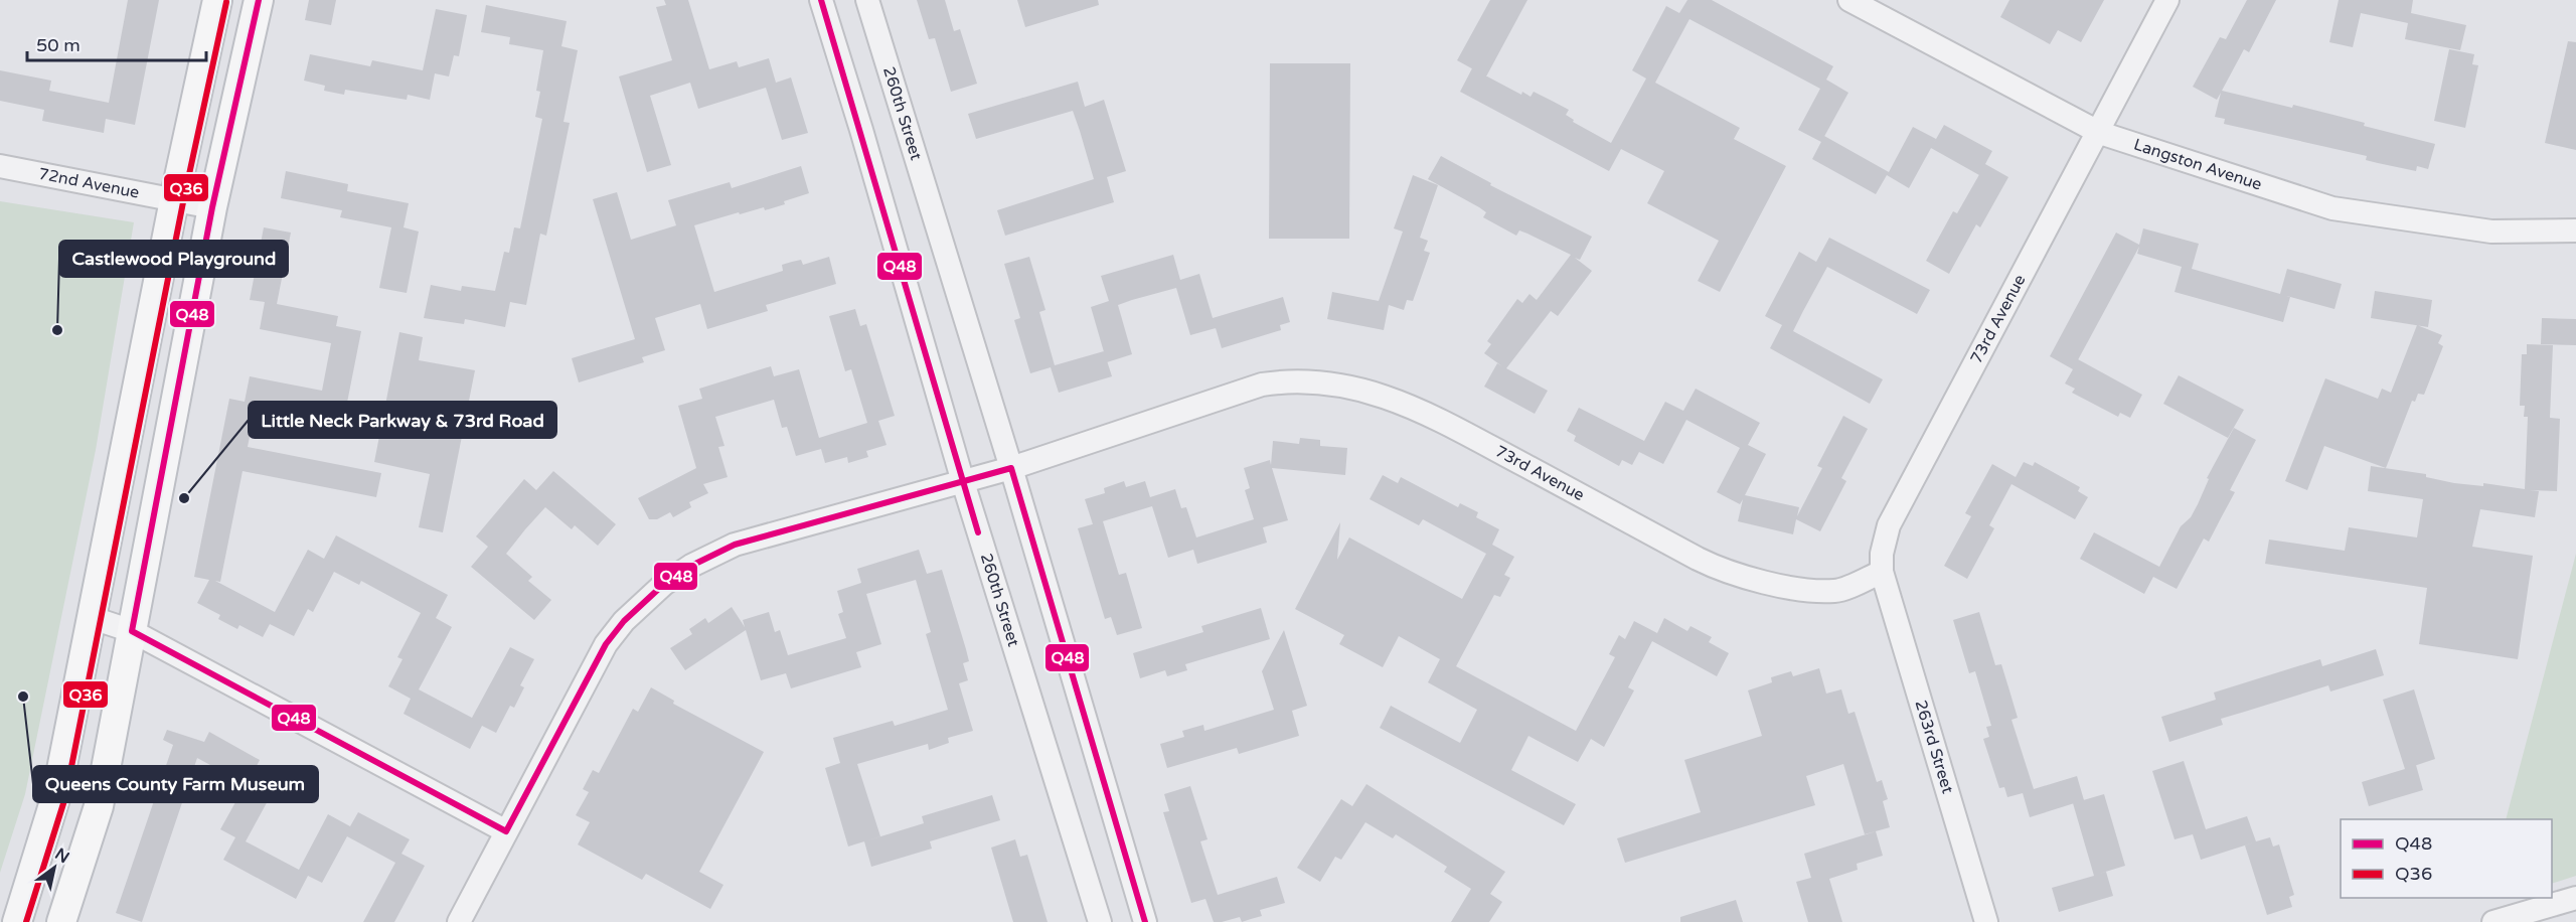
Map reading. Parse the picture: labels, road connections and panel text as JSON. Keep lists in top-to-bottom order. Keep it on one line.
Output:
{"streets":{"street":["260th Street","Langston Avenue","72nd Avenue","73rd Avenue","263rd Street"]},"crossings":[["260th Street","73rd Avenue"],["Langston Avenue","73rd Avenue"],["73rd Avenue","263rd Street"]],"places":["Castlewood Playground","Little Neck Parkway & 73rd Road","Queens County Farm Museum"],"lines":["transit line Q48","transit line Q36"],"legend":["Q48","Q36"],"scale_bar":"50 m","north":"top right"}
